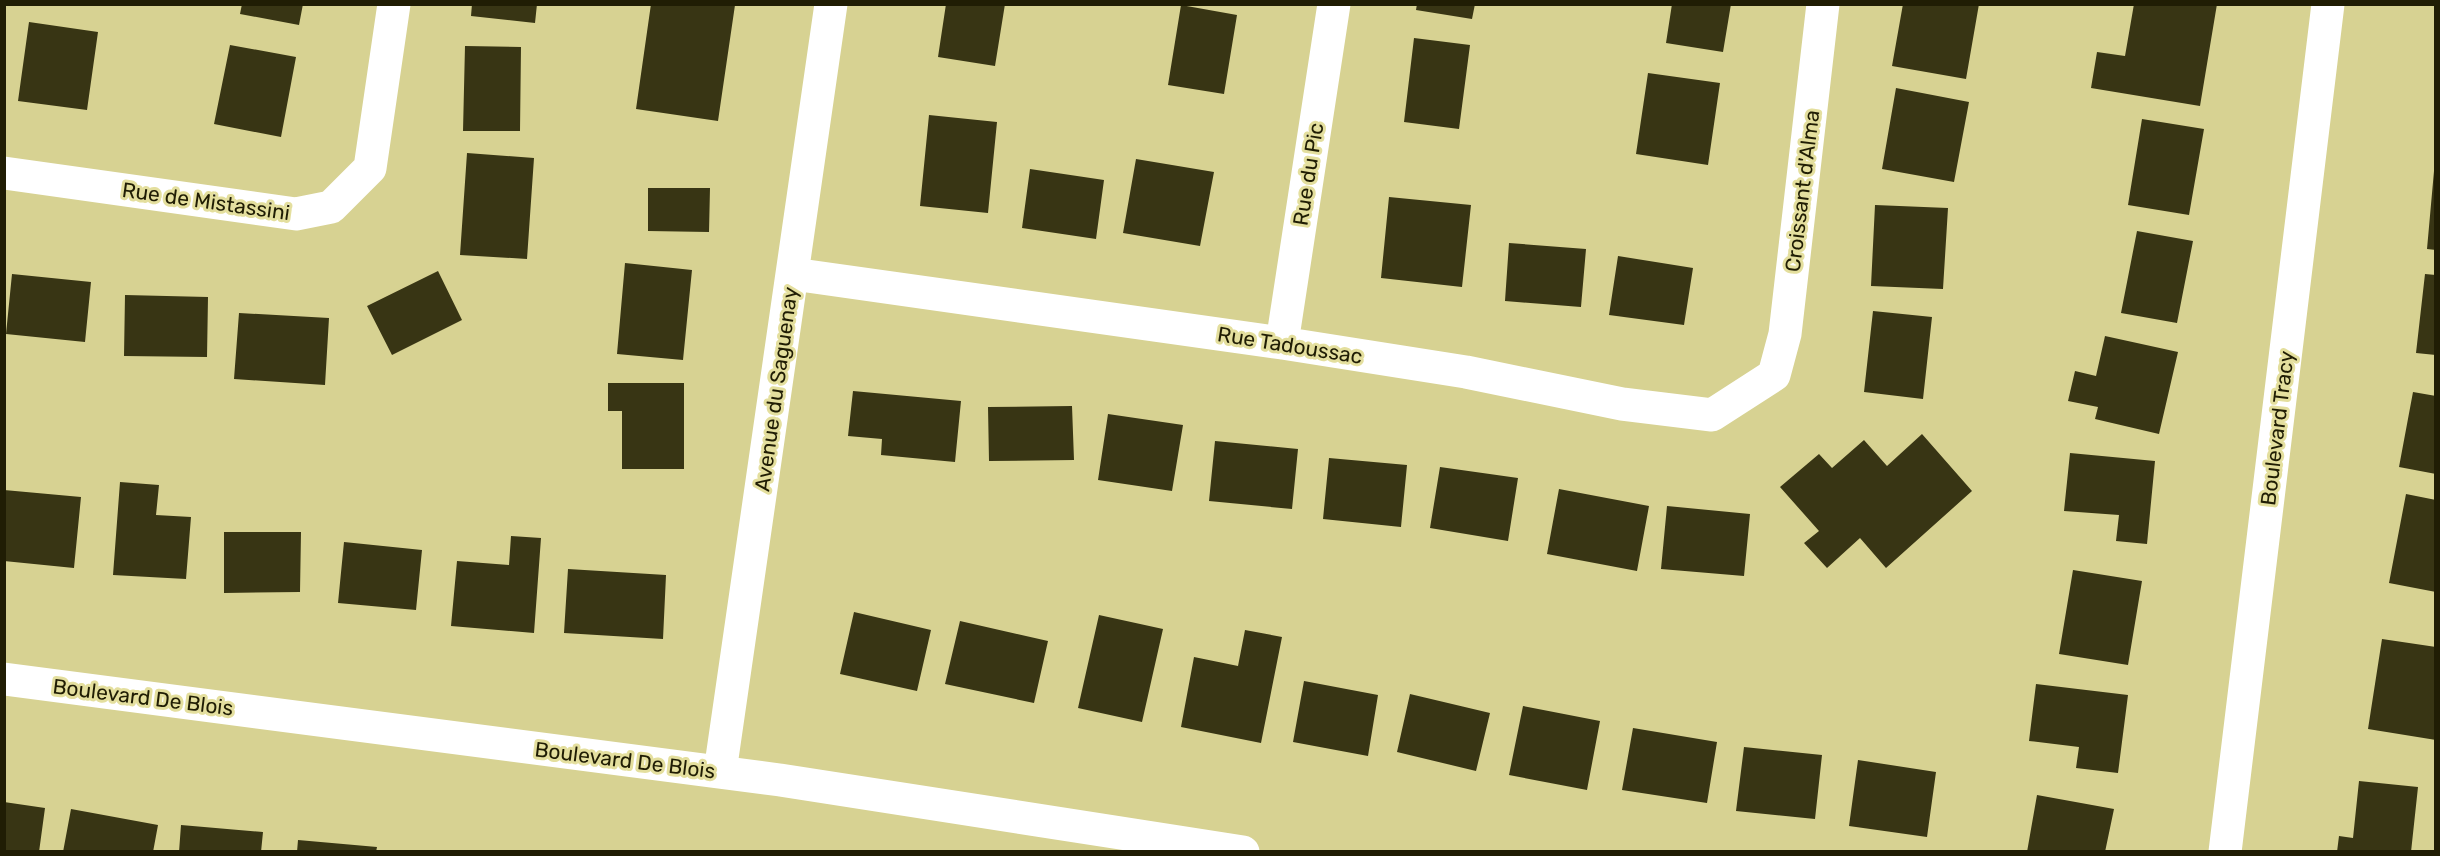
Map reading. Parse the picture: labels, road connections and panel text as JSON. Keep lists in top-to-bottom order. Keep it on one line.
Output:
{"streets":{"street":["Rue du Pic","Croissant d'Alma","Rue de Mistassini","Rue Tadoussac","Avenue du Saguenay","Boulevard Tracy","Boulevard De Blois"]},"crossings":[["Rue du Pic","Rue Tadoussac"],["Croissant d'Alma","Rue Tadoussac"],["Rue Tadoussac","Avenue du Saguenay"],["Avenue du Saguenay","Boulevard De Blois"]]}
